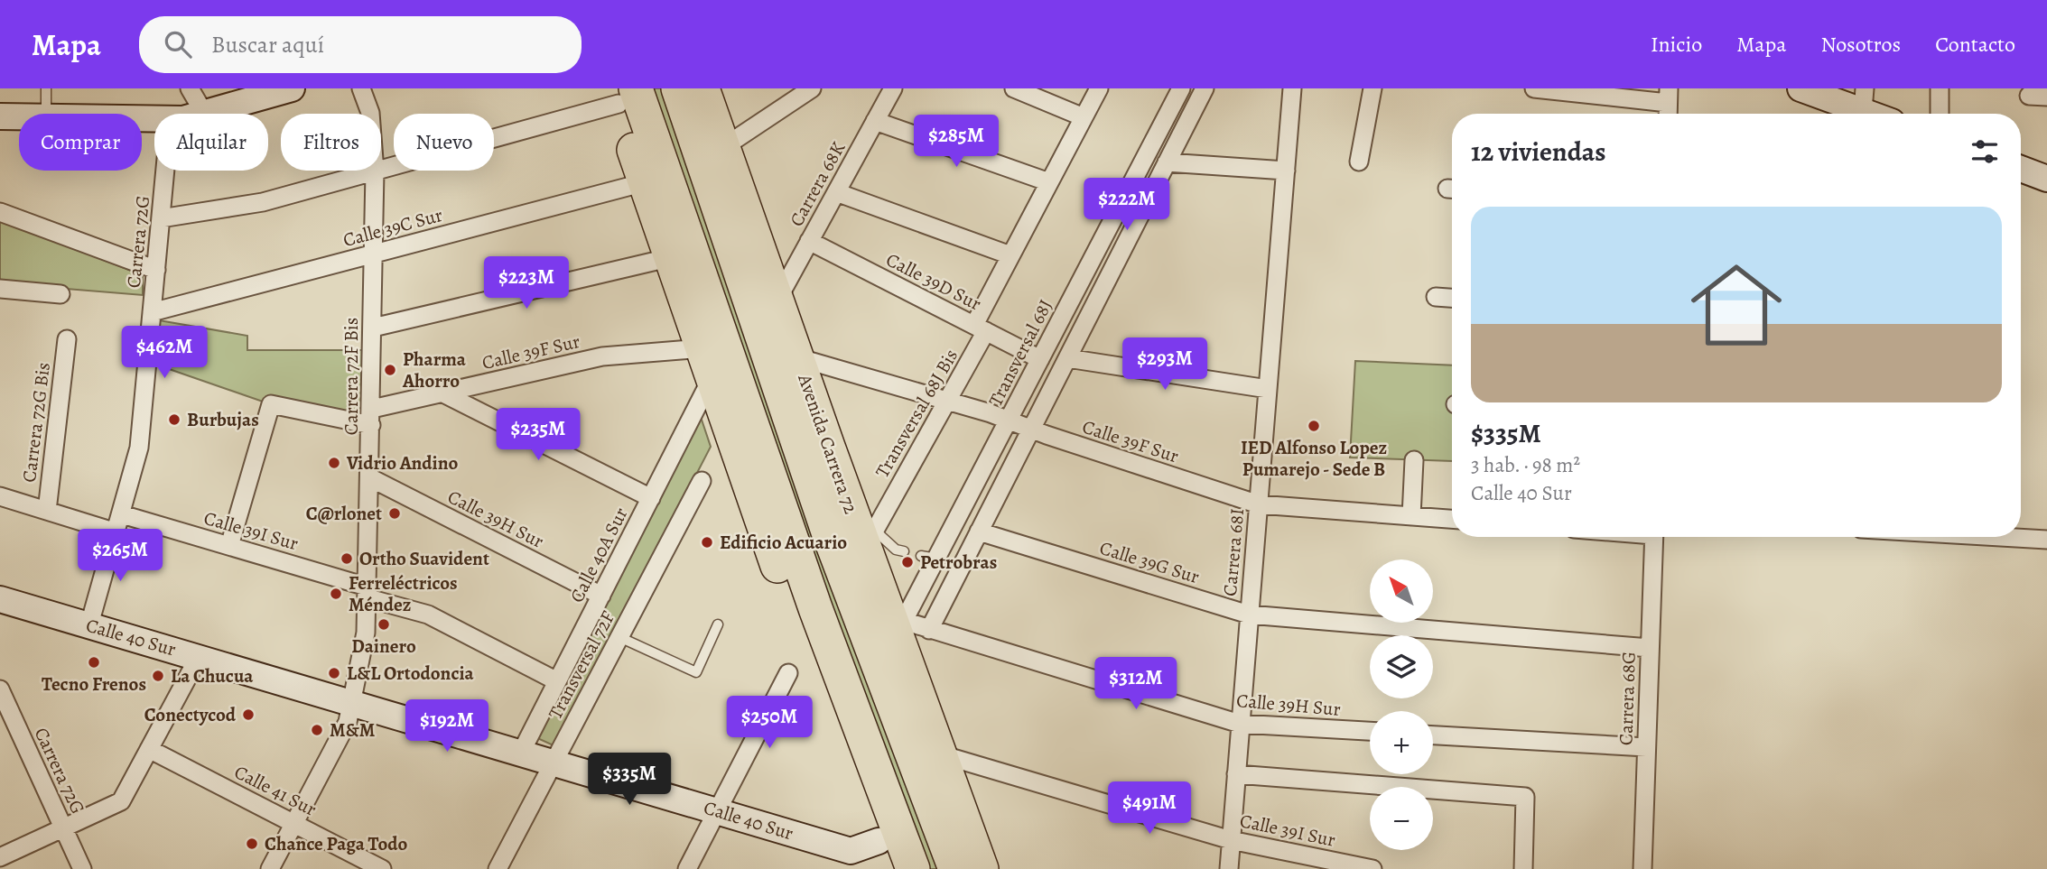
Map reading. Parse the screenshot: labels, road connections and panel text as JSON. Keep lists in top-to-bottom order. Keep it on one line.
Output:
{"streets":{"highway":["Avenida Carrera 72"],"street":["Carrera 68K","Calle 39C Sur","Carrera 72G","Calle 39D Sur","Calle 39F Sur","Transversal 68J","Carrera 72F Bis","Transversal 68J Bis","Carrera 72G Bis","Calle 39H Sur","Calle 39I Sur","Carrera 68I","Calle 40A Sur","Calle 39G Sur","Calle 40 Sur","Transversal 72F","Carrera 68G","Calle 41 Sur"]},"crossings":[["Carrera 68K","Calle 39D Sur"],["Carrera 68K","Avenida Carrera 72"],["Calle 39C Sur","Carrera 72G"],["Calle 39C Sur","Carrera 72F Bis"],["Carrera 72G","Calle 39I Sur"],["Carrera 72G","Calle 40 Sur"],["Calle 39D Sur","Transversal 68J"],["Calle 39D Sur","Transversal 68J Bis"],["Calle 39F Sur","Transversal 68J"],["Calle 39F Sur","Carrera 72F Bis"],["Calle 39F Sur","Transversal 68J Bis"],["Calle 39F Sur","Avenida Carrera 72"],["Calle 39F Sur","Calle 39I Sur"],["Calle 39F Sur","Carrera 68I"],["Calle 39F Sur","Calle 40A Sur"],["Transversal 68J","Avenida Carrera 72"],["Transversal 68J","Calle 39H Sur"],["Carrera 72F Bis","Calle 39H Sur"],["Carrera 72F Bis","Calle 39I Sur"],["Carrera 72F Bis","Calle 40 Sur"],["Carrera 72F Bis","Calle 41 Sur"],["Transversal 68J Bis","Avenida Carrera 72"],["Avenida Carrera 72","Calle 39H Sur"],["Avenida Carrera 72","Calle 39I Sur"],["Calle 39H Sur","Carrera 68I"],["Calle 39H Sur","Calle 40A Sur"],["Calle 39I Sur","Carrera 68I"],["Calle 39I Sur","Calle 40A Sur"],["Carrera 68I","Calle 39G Sur"],["Calle 40A Sur","Calle 40 Sur"],["Calle 39G Sur","Carrera 68G"],["Calle 40 Sur","Transversal 72F"]],"places":["Pharma Ahorro","Burbujas","IED Alfonso Lopez Pumarejo - Sede B","Vidrio Andino","C@rlonet","Edificio Acuario","Ortho Suavident","Petrobras","Ferreléctricos Méndez","Dainero","Tecno Frenos","L&L Ortodoncia","La Chucua","Conectycod","M&M","Chance Paga Todo"],"north":"top left","page":{"header":"Mapa","search":"Buscar aquí","nav":["Inicio","Mapa","Nosotros","Contacto"],"chip":["Comprar","Alquilar","Filtros","Nuevo"],"heading":"12 viviendas","price":["$285M","$222M","$223M","$462M","$293M","$235M","$265M","$312M","$250M","$192M","$335M","$491M"],"list":[{"name":"$335M","note":"3 hab. · 98 m² · Calle 40 Sur"}],"map_buttons":["+","−"]}}
